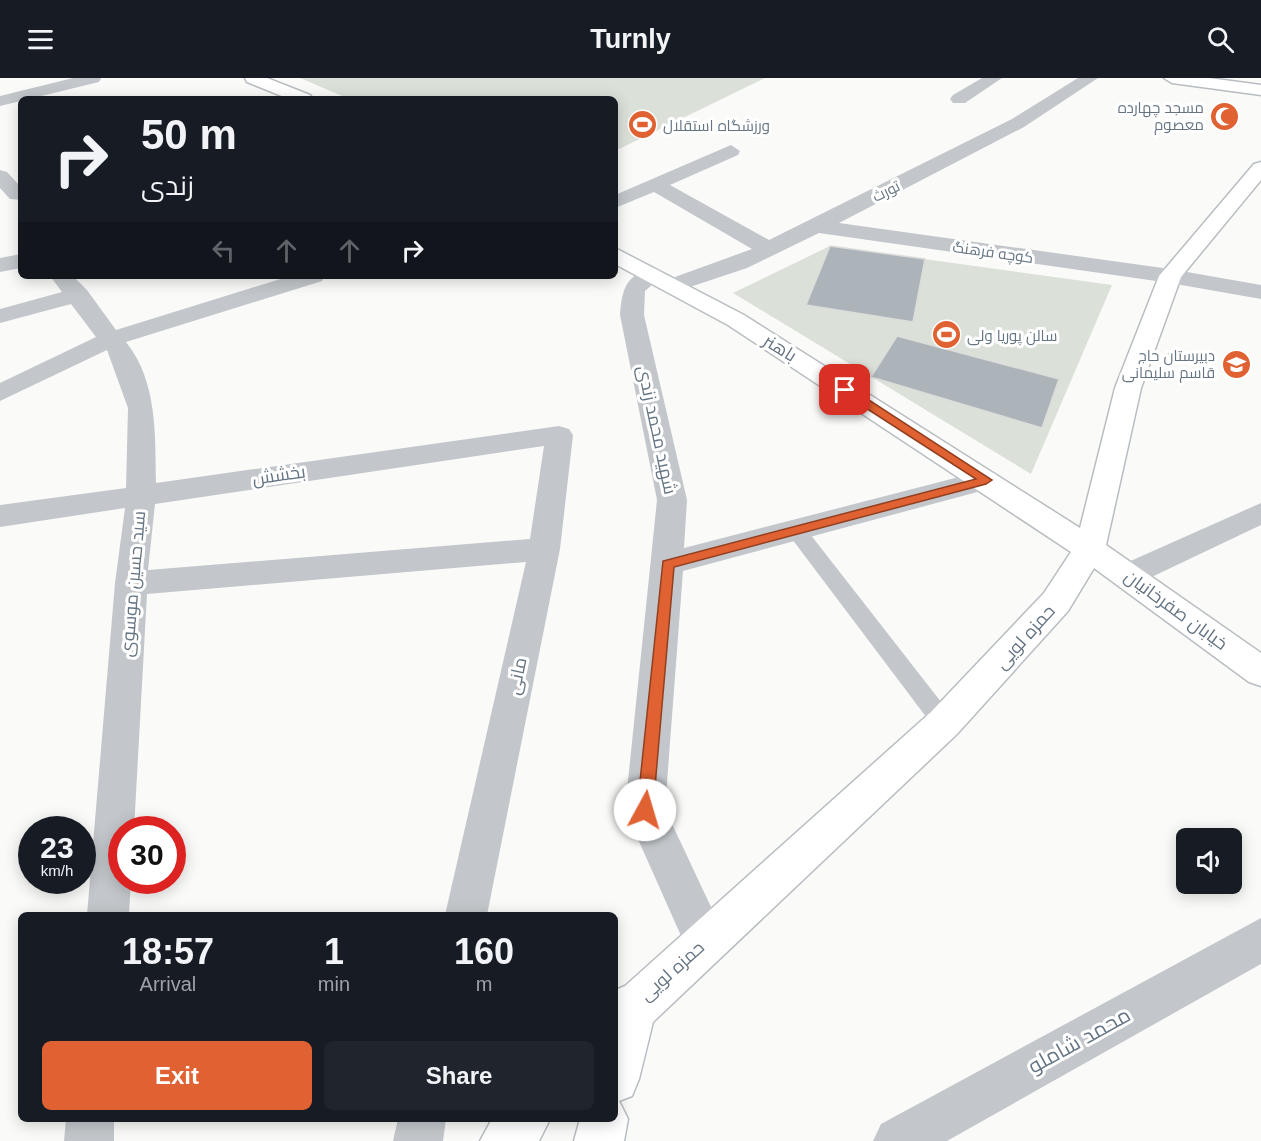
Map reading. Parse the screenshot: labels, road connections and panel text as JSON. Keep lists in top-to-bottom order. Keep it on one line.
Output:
{"streets":{"main road":["باهنر","خیابان صفرخانیان","حمزه لویی"],"street":["تورث","کوچه فرهنگ","شهید محمد زندی","بخشش","سید حسین موسوی","مانی","محمد شاملو"]},"crossings":[["تورث","کوچه فرهنگ"],["تورث","باهنر"],["تورث","شهید محمد زندی"],["کوچه فرهنگ","حمزه لویی"],["باهنر","شهید محمد زندی"],["باهنر","خیابان صفرخانیان"],["باهنر","حمزه لویی"],["شهید محمد زندی","حمزه لویی"],["بخشش","سید حسین موسوی"],["بخشش","مانی"],["خیابان صفرخانیان","حمزه لویی"]],"places":{"mosque":["مسجد چهارده معصوم"],"sports":["ورزشگاه استقلال","سالن پوریا ولی"],"school or university":["دبیرستان حاج قاسم سلیمانی"]},"page":{"header":"Turnly","turn":["50 m","زندی"],"speed":"23 km/h","limit":"30","eta":["18:57","Arrival","1","min","160","m"],"buttons":["Exit","Share"]}}
